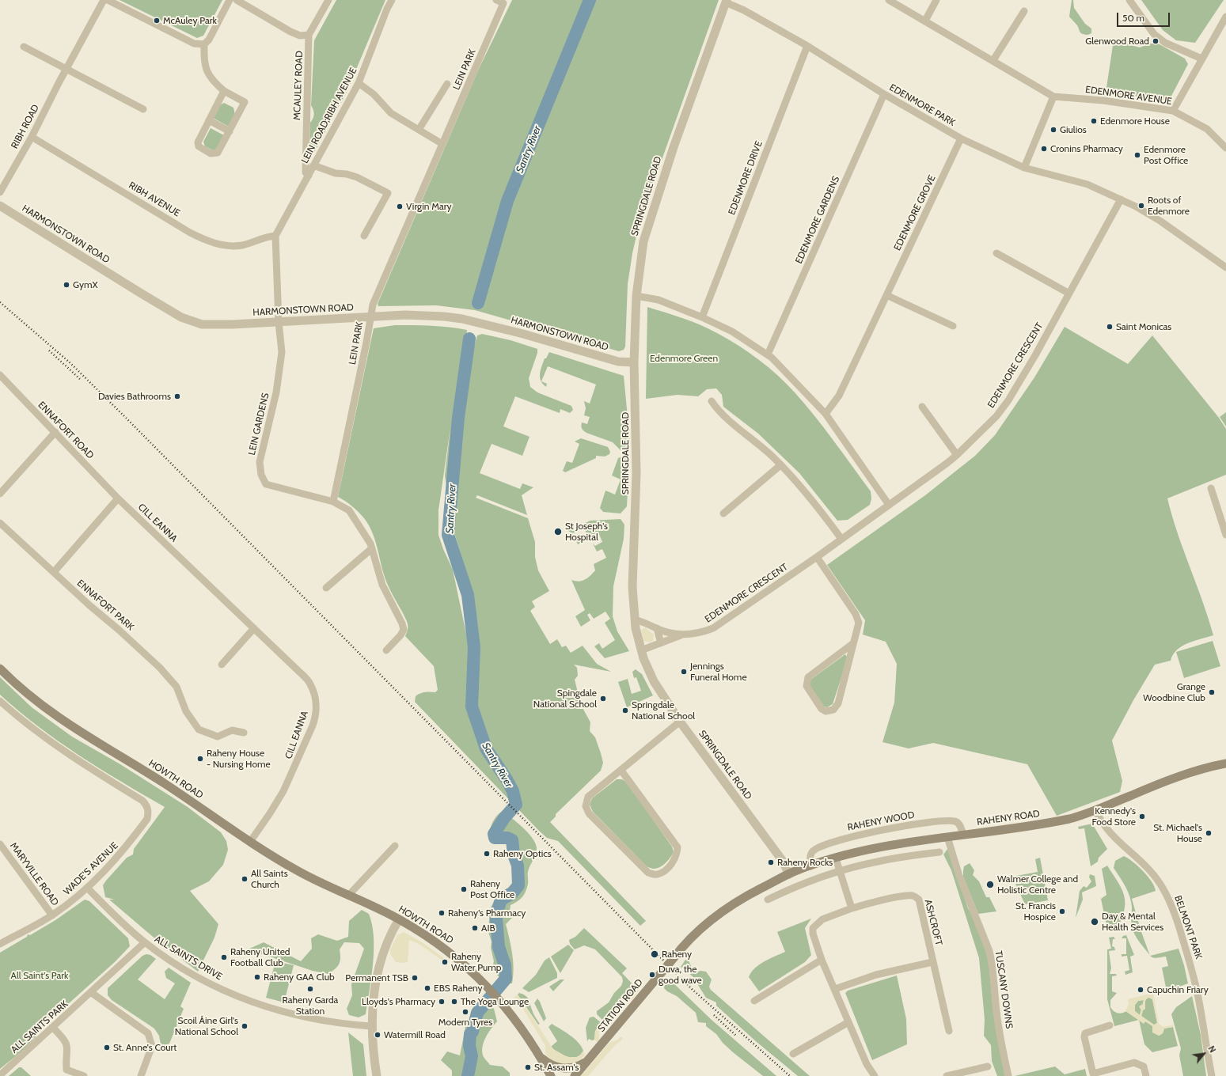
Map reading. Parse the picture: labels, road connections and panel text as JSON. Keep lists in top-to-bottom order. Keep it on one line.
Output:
{"streets":{"main road":["HOWTH ROAD","RAHENY ROAD","STATION ROAD"],"street":["LEIN PARK","MCAULEY ROAD","EDENMORE AVENUE","EDENMORE PARK","LEIN ROAD;RIBH AVENUE","RIBH ROAD","EDENMORE DRIVE","SPRINGDALE ROAD","RIBH AVENUE","EDENMORE GROVE","EDENMORE GARDENS","HARMONSTOWN ROAD","EDENMORE CRESCENT","LEIN GARDENS","ENNAFORT ROAD","CILL EANNA","ENNAFORT PARK","RAHENY WOOD","WADE'S AVENUE","MARYVILLE ROAD","ASHCROFT","BELMONT PARK","ALL SAINTS DRIVE","TUSCANY DOWNS","ALL SAINTS PARK"]},"crossings":[["LEIN PARK","HARMONSTOWN ROAD"],["LEIN PARK","LEIN GARDENS"],["MCAULEY ROAD","LEIN ROAD;RIBH AVENUE"],["EDENMORE PARK","EDENMORE DRIVE"],["EDENMORE PARK","SPRINGDALE ROAD"],["EDENMORE PARK","EDENMORE GROVE"],["EDENMORE PARK","EDENMORE GARDENS"],["EDENMORE PARK","EDENMORE CRESCENT"],["LEIN ROAD;RIBH AVENUE","RIBH AVENUE"],["LEIN ROAD;RIBH AVENUE","LEIN GARDENS"],["RIBH ROAD","RIBH AVENUE"],["SPRINGDALE ROAD","HARMONSTOWN ROAD"],["SPRINGDALE ROAD","EDENMORE CRESCENT"],["SPRINGDALE ROAD","RAHENY ROAD"],["SPRINGDALE ROAD","STATION ROAD"],["RIBH AVENUE","LEIN GARDENS"],["HARMONSTOWN ROAD","LEIN GARDENS"],["ENNAFORT ROAD","CILL EANNA"],["CILL EANNA","HOWTH ROAD"],["HOWTH ROAD","STATION ROAD"],["RAHENY ROAD","RAHENY WOOD"],["RAHENY ROAD","BELMONT PARK"],["RAHENY ROAD","TUSCANY DOWNS"],["RAHENY ROAD","STATION ROAD"],["WADE'S AVENUE","MARYVILLE ROAD"],["WADE'S AVENUE","ALL SAINTS DRIVE"],["ALL SAINTS DRIVE","ALL SAINTS PARK"]],"water":["Santry River"],"parks":["Edenmore Green","All Saint's Park"],"places":["McAuley Park","Glenwood Road","Edenmore House","Giulios","Cronins Pharmacy","Edenmore Post Office","Roots of Edenmore","Virgin Mary","GymX","Saint Monicas","Davies Bathrooms","St Joseph's Hospital","Jennings Funeral Home","Grange Woodbine Club","Spingdale National School","Springdale National School","Raheny House - Nursing Home","Kennedy's Food Store","St. Michael's House","Raheny Optics","Raheny Rocks","All Saints Church","Walmer College and Holistic Centre","Raheny Post Office","St. Francis Hospice","Raheny's Pharmacy","Day & Mental Health Services","AIB","Raheny","Raheny United Football Club","Raheny Water Pump","Duva, the good wave","Raheny GAA Club","Permanent TSB","EBS Raheny","Raheny Garda Station","Capuchin Friary","Lloyds's Pharmacy","The Yoga Lounge","Modern Tyres","Scoil Áine Girl's National School","Watermill Road","St. Anne's Court","St. Assam's"],"scale_bar":"50 m","north":"top right"}
